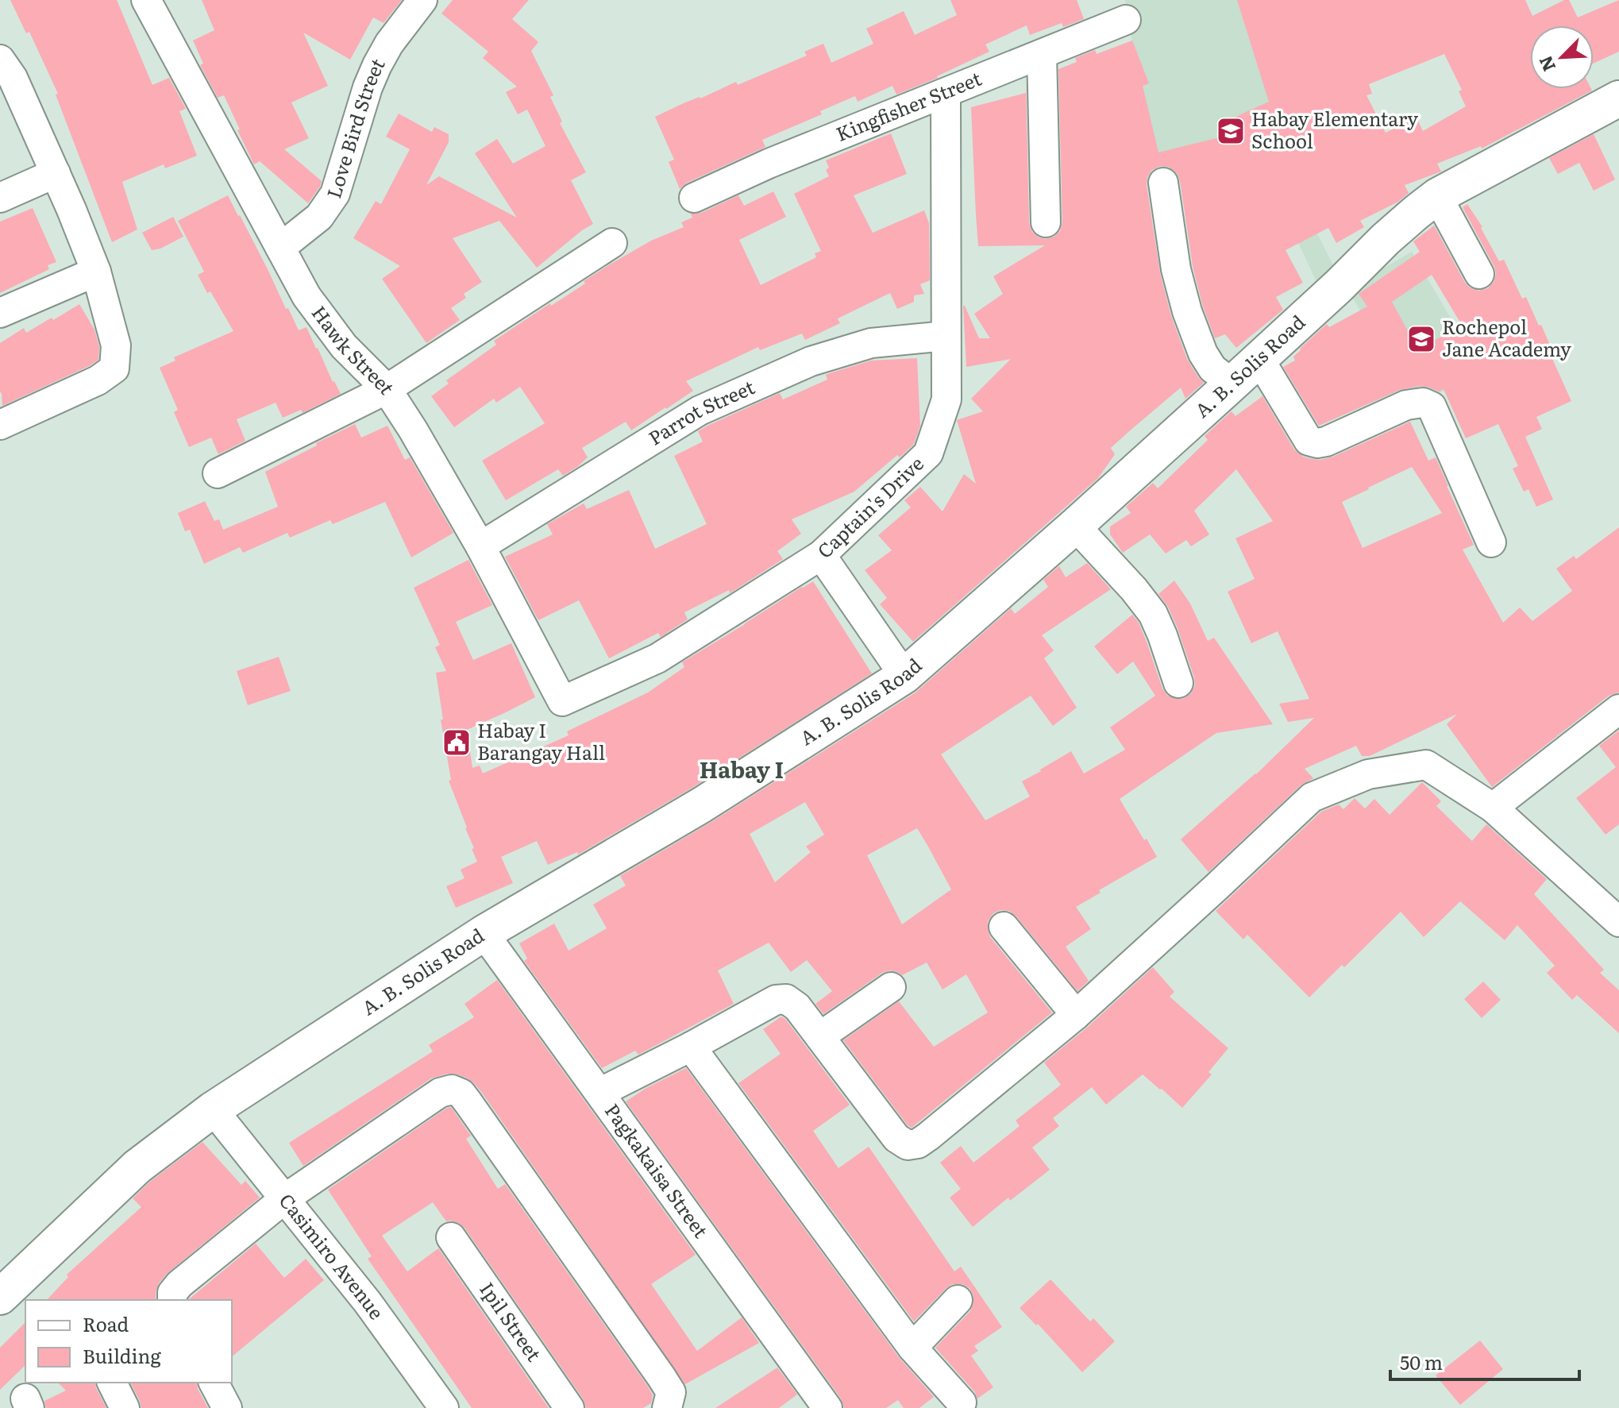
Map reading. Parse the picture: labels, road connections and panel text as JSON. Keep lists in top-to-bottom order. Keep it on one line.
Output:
{"streets":{"street":["Kingfisher Street","Love Bird Street","Hawk Street","A. B. Solis Road","Parrot Street","Captain's Drive","Pagkakaisa Street","Casimiro Avenue","Ipil Street"]},"crossings":[["Kingfisher Street","Captain's Drive"],["Love Bird Street","Hawk Street"],["Hawk Street","Parrot Street"],["Hawk Street","Captain's Drive"],["A. B. Solis Road","Pagkakaisa Street"],["A. B. Solis Road","Casimiro Avenue"],["Parrot Street","Captain's Drive"]],"districts":["Habay I"],"places":{"school or university":["Habay Elementary School","Rochepol Jane Academy"],"public building":["Habay I Barangay Hall"]},"legend":["Road","Building"],"scale_bar":"50 m","north":"bottom left"}
